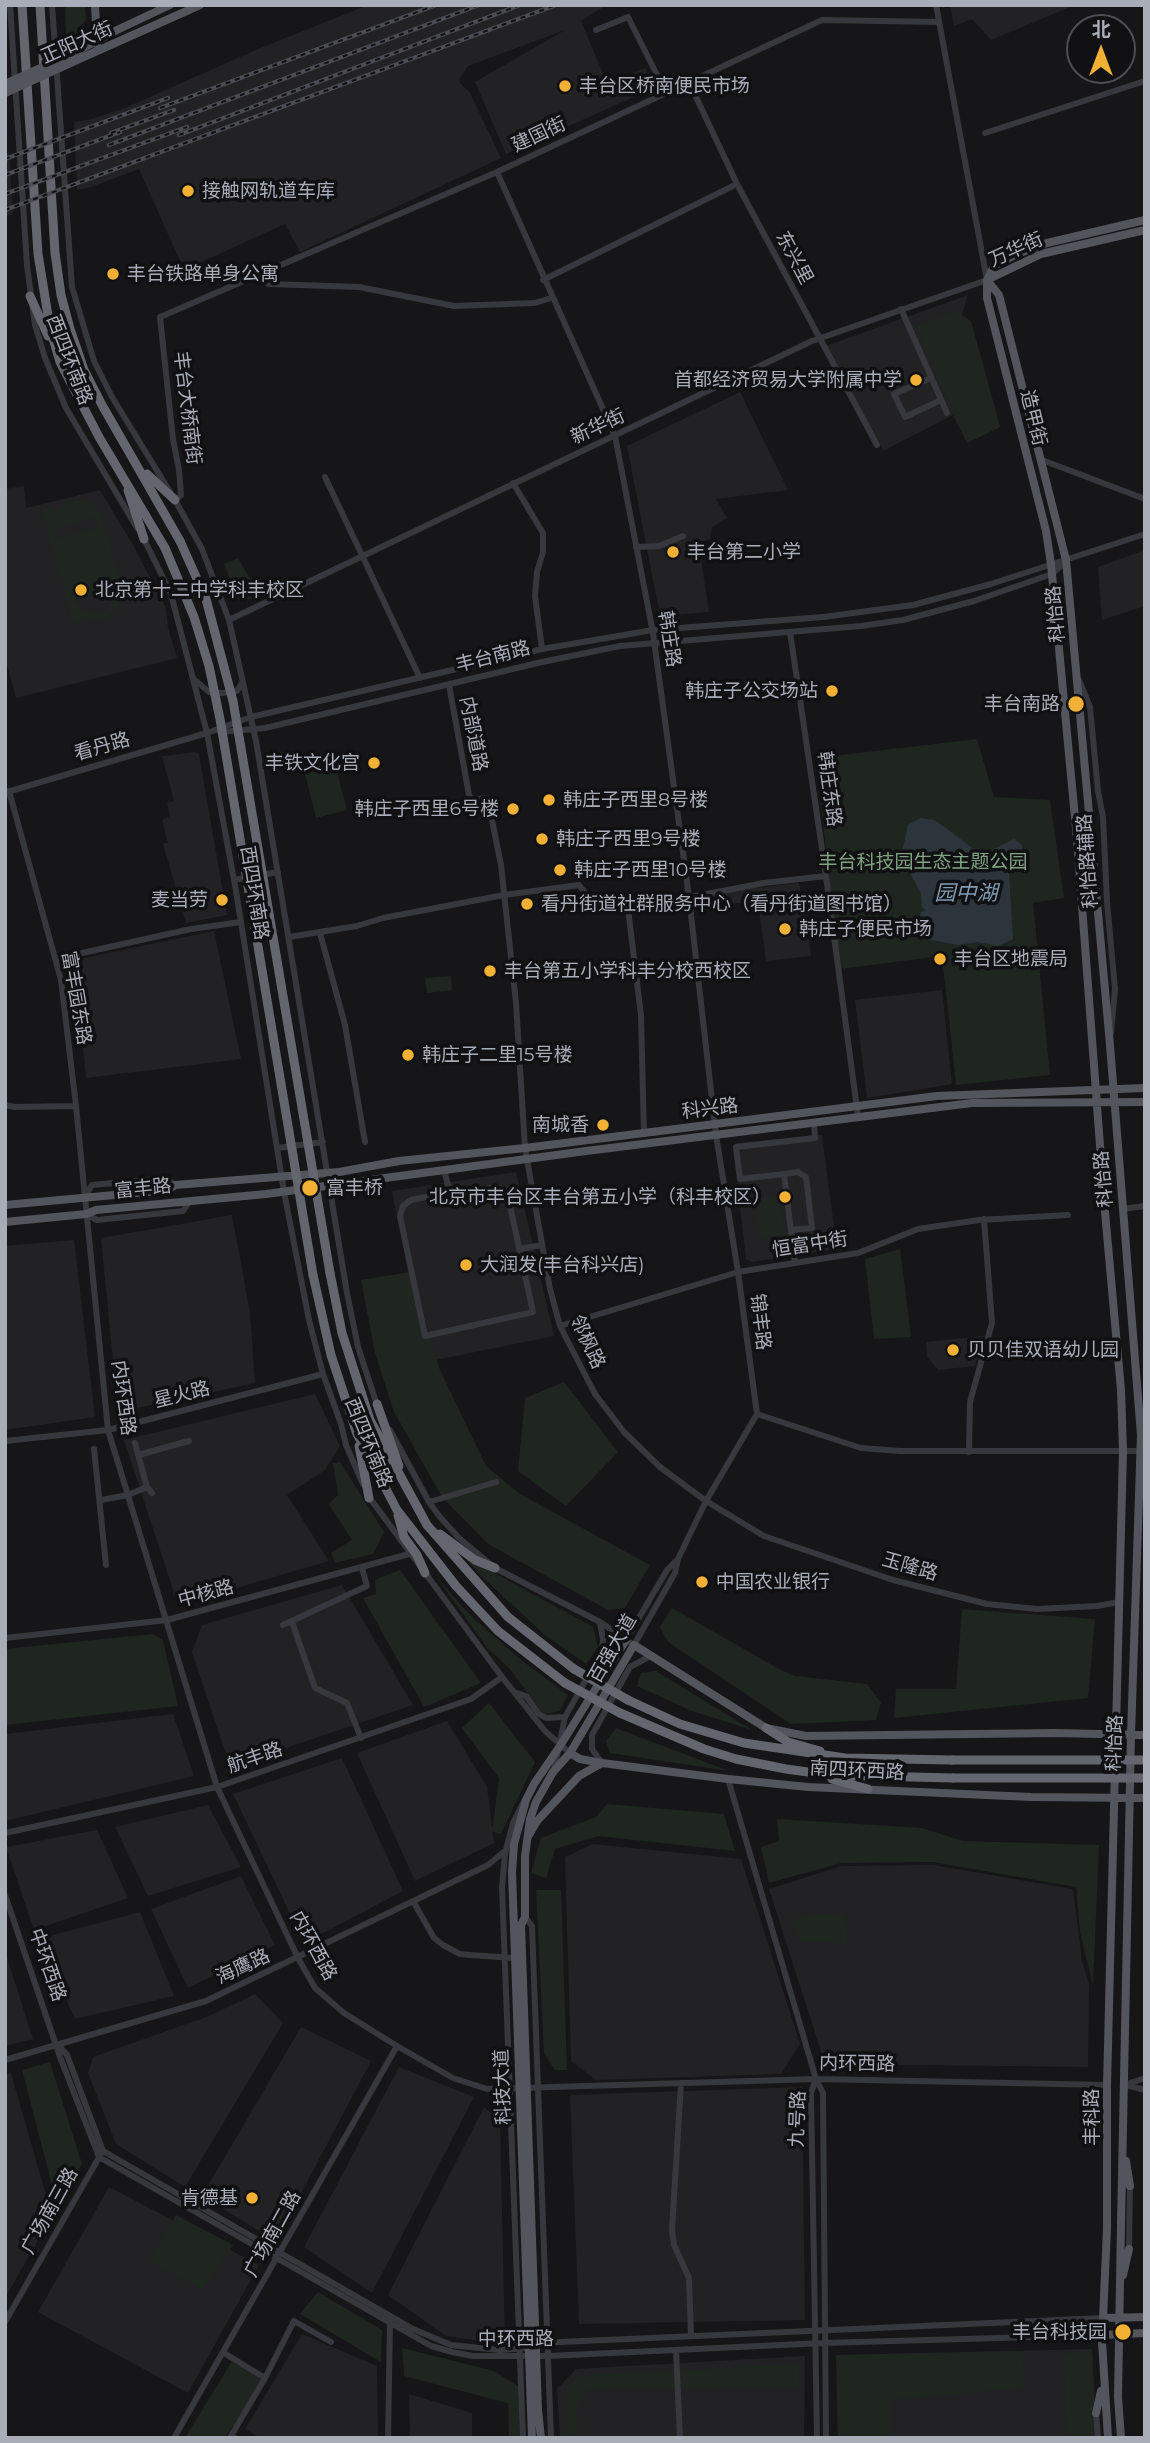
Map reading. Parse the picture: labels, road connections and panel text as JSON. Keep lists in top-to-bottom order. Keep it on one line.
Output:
{"streets":{"highway":["西四环南路","南四环西路"],"main road":["正阳大街","万华街","造甲街","科怡路","科兴路","富丰路","百强大道","科技大道","丰科路"],"street":["建国街","东兴里","丰台大桥南街","新华街","韩庄路","丰台南路","内部道路","看丹路","韩庄东路","科怡路辅路","富丰园东路","恒富中街","锦丰路","邻枫路","星火路","内环西路","玉隆路","中核路","航丰路","中环西路","海鹰路","九号路","广场南三路","广场南二路"]},"crossings":[["建国街","东兴里"],["建国街","丰台大桥南街"],["建国街","造甲街"],["建国街","韩庄路"],["万华街","造甲街"],["万华街","新华街"],["东兴里","新华街"],["西四环南路","丰台大桥南街"],["西四环南路","新华街"],["西四环南路","丰台南路"],["西四环南路","看丹路"],["西四环南路","科兴路"],["西四环南路","富丰路"],["西四环南路","星火路"],["西四环南路","中核路"],["西四环南路","百强大道"],["西四环南路","航丰路"],["西四环南路","南四环西路"],["西四环南路","科技大道"],["造甲街","新华街"],["造甲街","科怡路"],["造甲街","丰台南路"],["新华街","韩庄路"],["科怡路","丰台南路"],["科怡路","科怡路辅路"],["科怡路","科兴路"],["科怡路","玉隆路"],["科怡路","南四环西路"],["科怡路","丰科路"],["韩庄路","丰台南路"],["韩庄路","科兴路"],["韩庄路","锦丰路"],["丰台南路","内部道路"],["丰台南路","看丹路"],["丰台南路","韩庄东路"],["内部道路","邻枫路"],["看丹路","富丰园东路"],["韩庄东路","科兴路"],["富丰园东路","富丰路"],["富丰园东路","内环西路"],["科兴路","富丰路"],["科兴路","锦丰路"],["科兴路","邻枫路"],["富丰路","内环西路"],["恒富中街","锦丰路"],["恒富中街","邻枫路"],["邻枫路","玉隆路"],["邻枫路","百强大道"],["星火路","内环西路"],["内环西路","中核路"],["内环西路","航丰路"],["内环西路","海鹰路"],["内环西路","科技大道"],["内环西路","丰科路"],["内环西路","九号路"],["内环西路","广场南二路"],["玉隆路","百强大道"],["百强大道","南四环西路"],["百强大道","科技大道"],["南四环西路","科技大道"],["南四环西路","丰科路"],["中环西路","海鹰路"],["中环西路","科技大道"],["中环西路","丰科路"],["中环西路","九号路"],["中环西路","广场南三路"],["中环西路","广场南二路"],["海鹰路","科技大道"]],"water":["园中湖"],"parks":["丰台科技园生态主题公园"],"places":["丰台区桥南便民市场","接触网轨道车库","丰台铁路单身公寓","首都经济贸易大学附属中学","丰台第二小学","北京第十二中学科丰校区","韩庄子公交场站","丰台南路","丰铁文化宫","韩庄子西里8号楼","韩庄子西里6号楼","韩庄子西里9号楼","韩庄子西里10号楼","麦当劳","看丹街道社群服务中心（看丹街道图书馆）","韩庄子便民市场","丰台区地震局","丰台第五小学科丰分校西校区","韩庄子二里15号楼","南城香","富丰桥","北京市丰台区丰台第五小学（科丰校区）","大润发(丰台科兴店)","贝贝佳双语幼儿园","中国农业银行","肯德基","丰台科技园"],"north":"top"}
